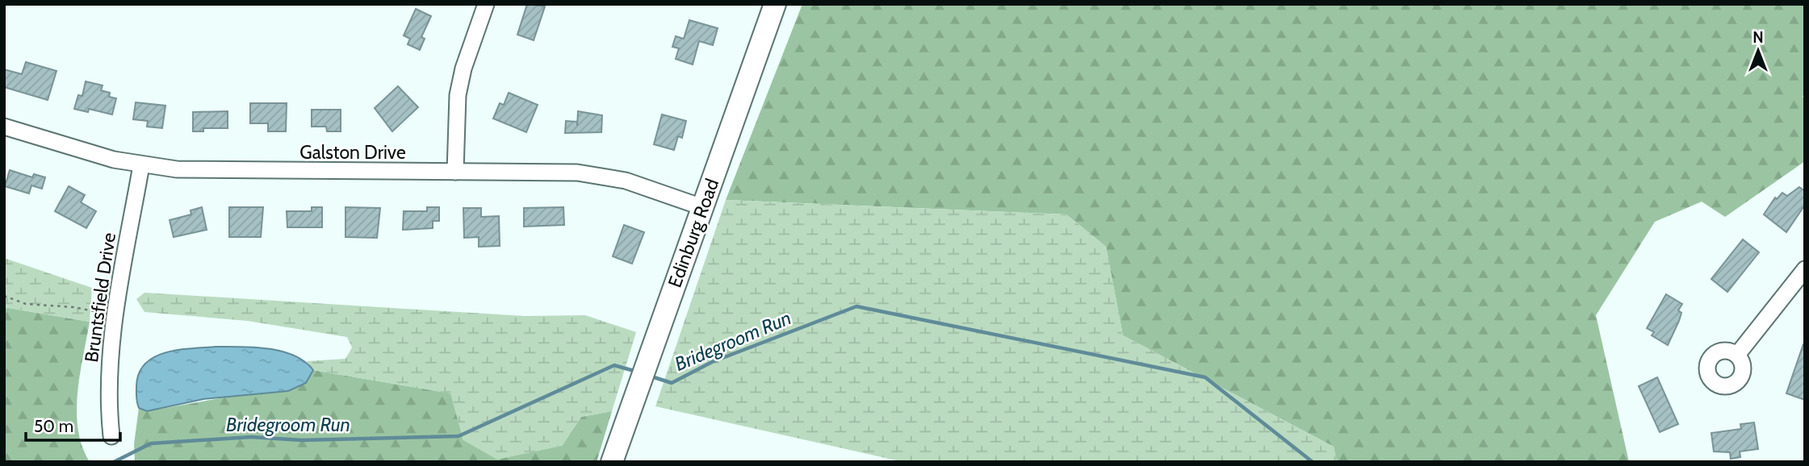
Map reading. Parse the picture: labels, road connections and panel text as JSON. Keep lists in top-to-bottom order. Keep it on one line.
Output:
{"streets":{"main road":["Edinburg Road"],"street":["Galston Drive","Bruntsfield Drive"]},"crossings":[["Galston Drive","Edinburg Road"],["Galston Drive","Bruntsfield Drive"]],"water":["Bridegroom Run"],"scale_bar":"50 m","north":"top"}
